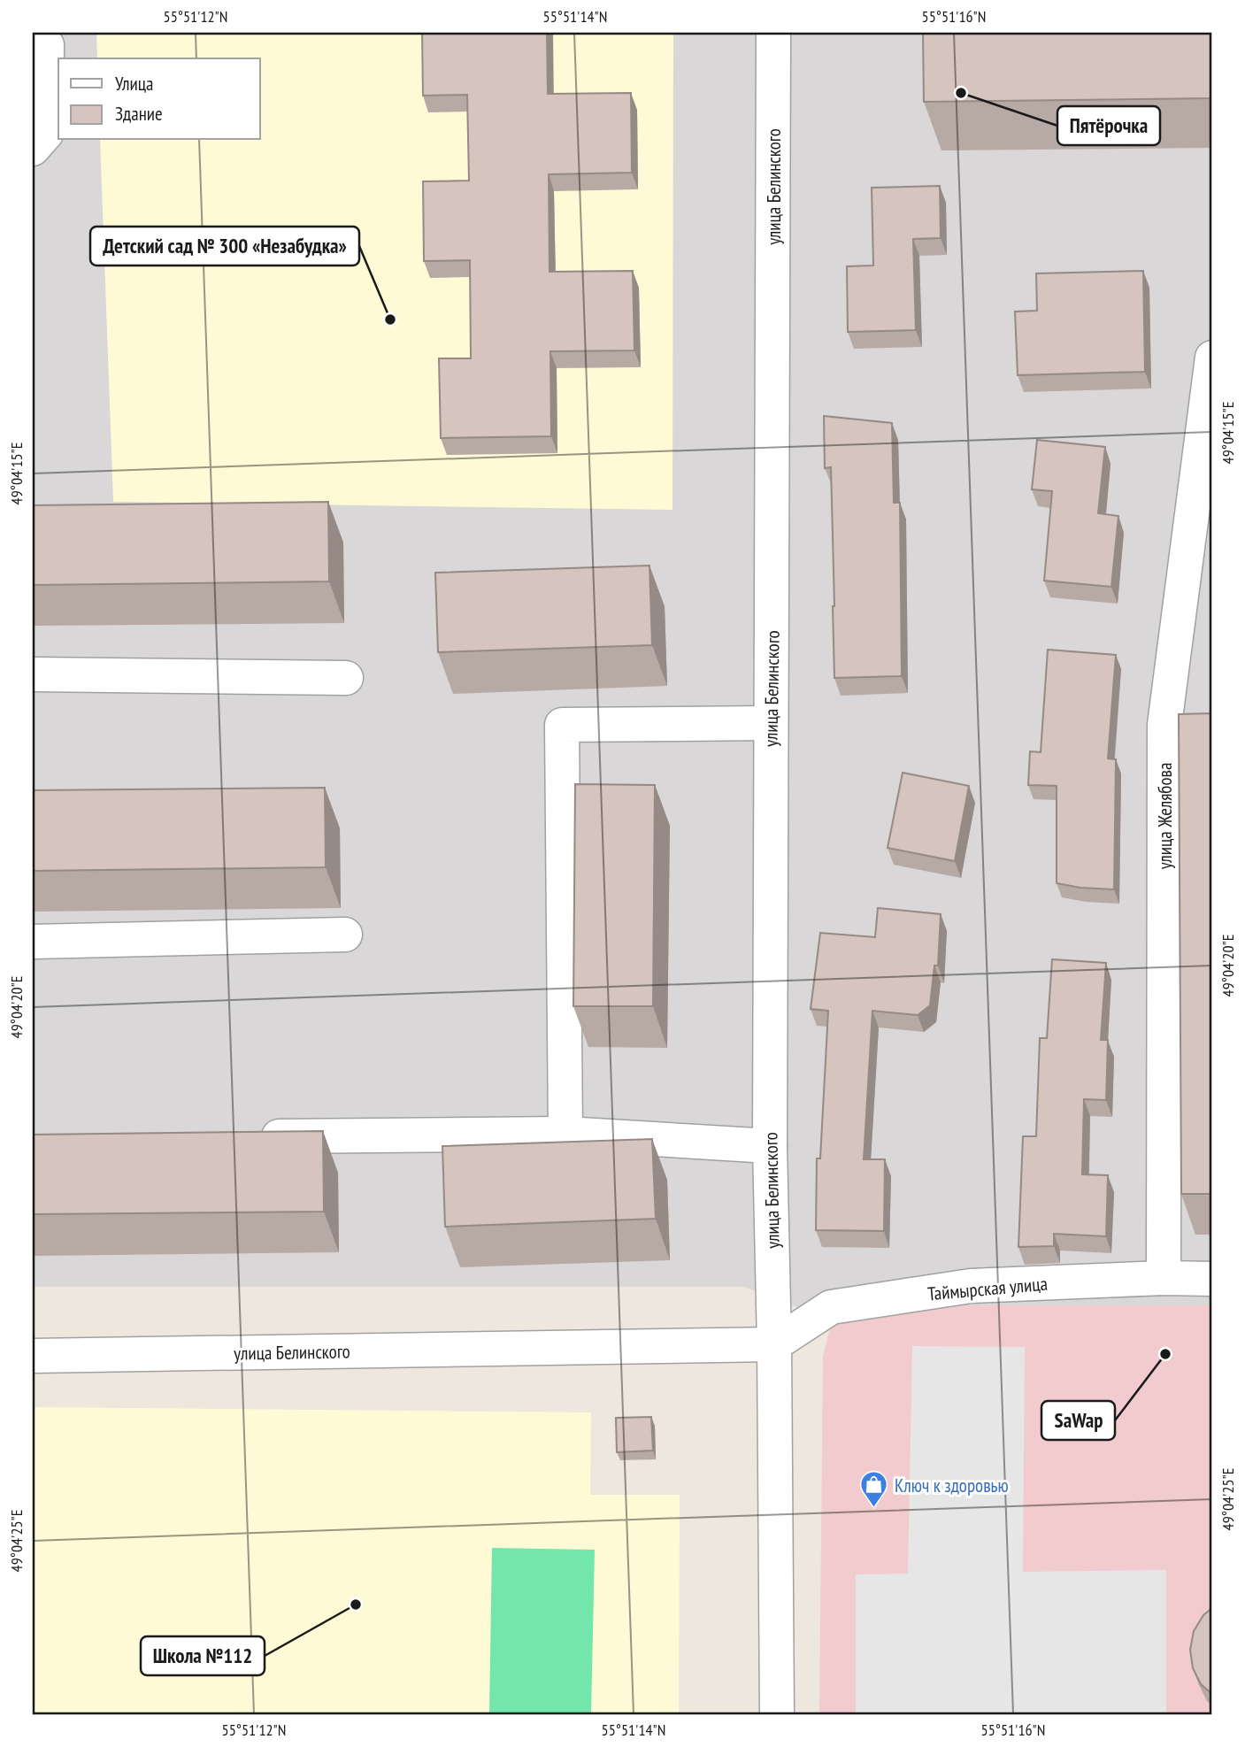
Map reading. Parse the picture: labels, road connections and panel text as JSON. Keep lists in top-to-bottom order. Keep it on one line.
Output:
{"streets":{"street":["улица Белинского","улица Желябова","Таймырская улица"]},"crossings":[["улица Белинского","Таймырская улица"],["улица Желябова","Таймырская улица"]],"places":{"other":["Пятёрочка","Детский сад № 300 «Незабудка»","SaWap","Школа №112"],"shop":["Ключ к здоровью"]},"legend":["Улица","Здание"],"coordinates":["55°51'12\"N","55°51'14\"N","55°51'16\"N","49°04'15\"E","49°04'20\"E","49°04'25\"E"]}
